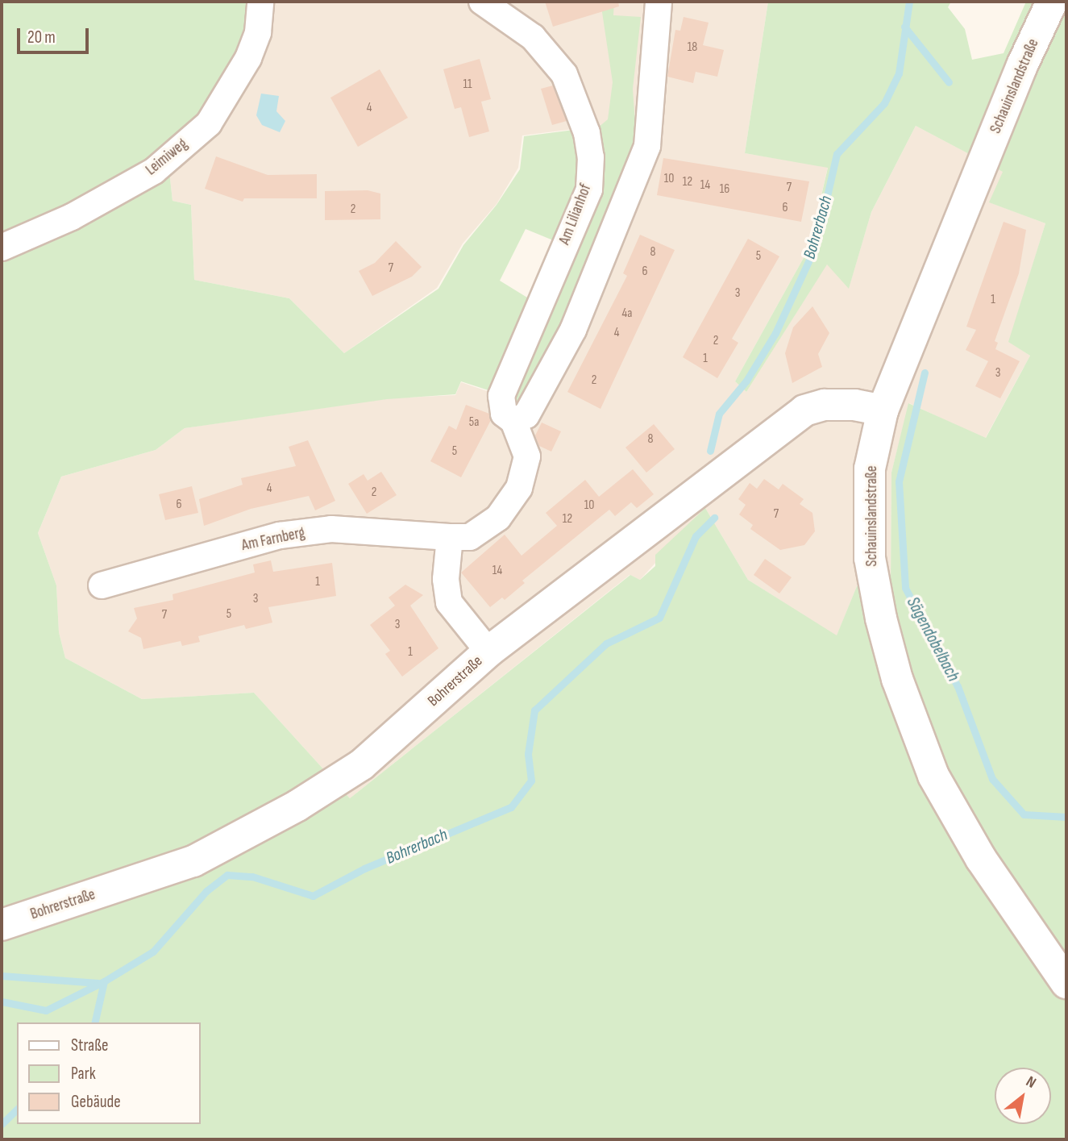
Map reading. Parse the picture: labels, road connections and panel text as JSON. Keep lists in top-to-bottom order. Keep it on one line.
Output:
{"streets":{"main road":["Schauinslandstraße","Bohrerstraße"],"street":["Leimiweg","Am Lilianhof","Am Farnberg"]},"crossings":[["Schauinslandstraße","Bohrerstraße"],["Am Lilianhof","Am Farnberg"]],"water":["Bohrerbach","Sägendobelbach"],"house_numbers":["18","11","4","10","12","14","7","16","6","2","8","5","7","6","3","1","4a","4","2","1","3","2","5a","8","5","4","2","6","10","7","12","14","1","3","5","7","3","1"],"legend":["Straße","Park","Gebäude"],"scale_bar":"20 m","north":"top right"}
